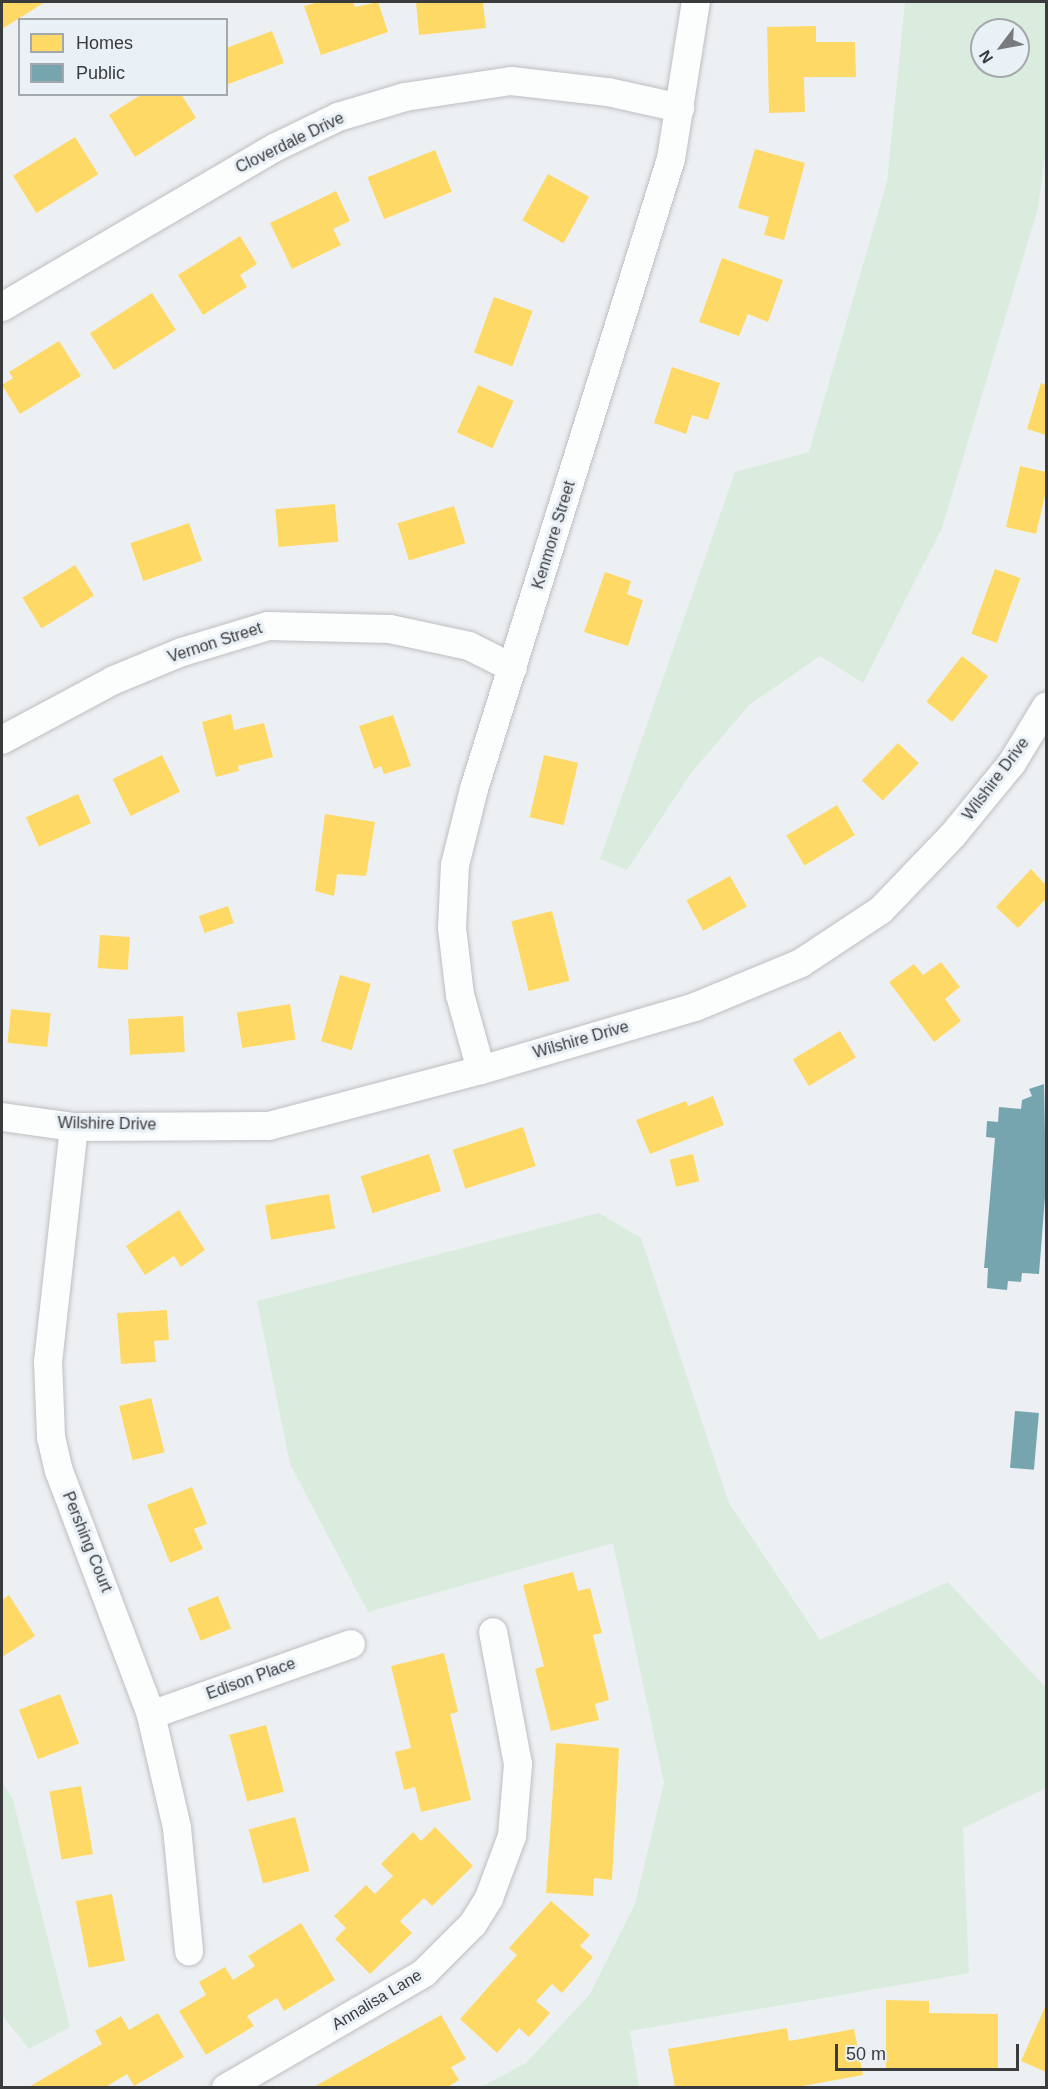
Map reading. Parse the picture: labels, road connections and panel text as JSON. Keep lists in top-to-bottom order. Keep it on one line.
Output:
{"streets":{"street":["Cloverdale Drive","Kenmore Street","Vernon Street","Wilshire Drive","Pershing Court","Edison Place","Annalisa Lane"]},"crossings":[["Cloverdale Drive","Kenmore Street"],["Kenmore Street","Vernon Street"],["Kenmore Street","Wilshire Drive"],["Wilshire Drive","Pershing Court"],["Pershing Court","Edison Place"]],"legend":["Homes","Public"],"scale_bar":"50 m","north":"bottom left"}
